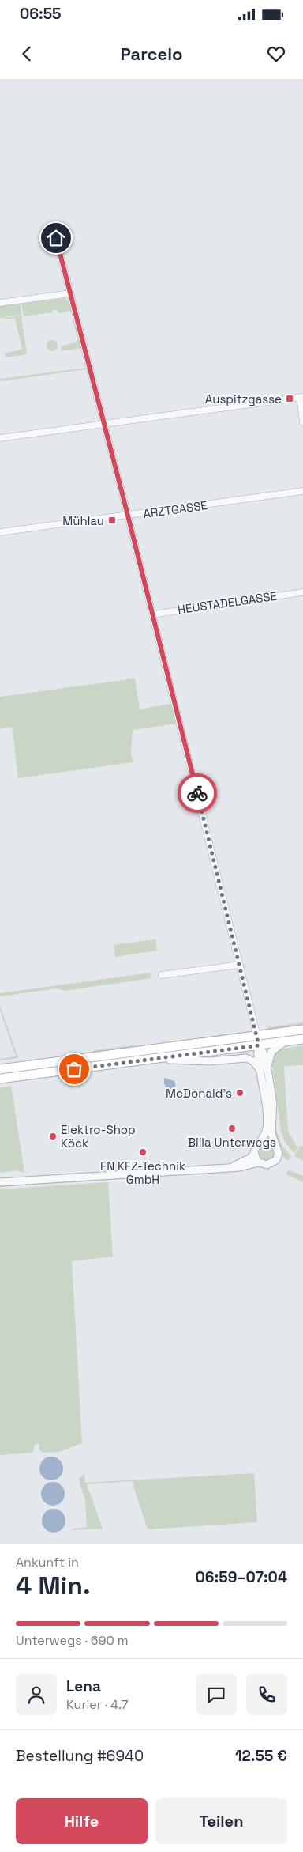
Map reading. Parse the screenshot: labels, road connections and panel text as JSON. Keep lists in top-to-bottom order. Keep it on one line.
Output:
{"streets":{"street":["ARZTGASSE","HEUSTADELGASSE"]},"places":{"transit":["Auspitzgasse","Mühlau"],"other":["McDonald's","Billa Unterwegs","Elektro-Shop Köck","FN KFZ-Technik GmbH"]},"page":{"status":"06:55","header":"Parcelo","heading":["4 Min.","Ankunft in","06:59–07:04"],"panel":["Lena","Kurier · 4.7","Bestellung #6940","12.55 €"],"bar":"Unterwegs · 690 m","buttons":["Hilfe","Teilen"]}}
